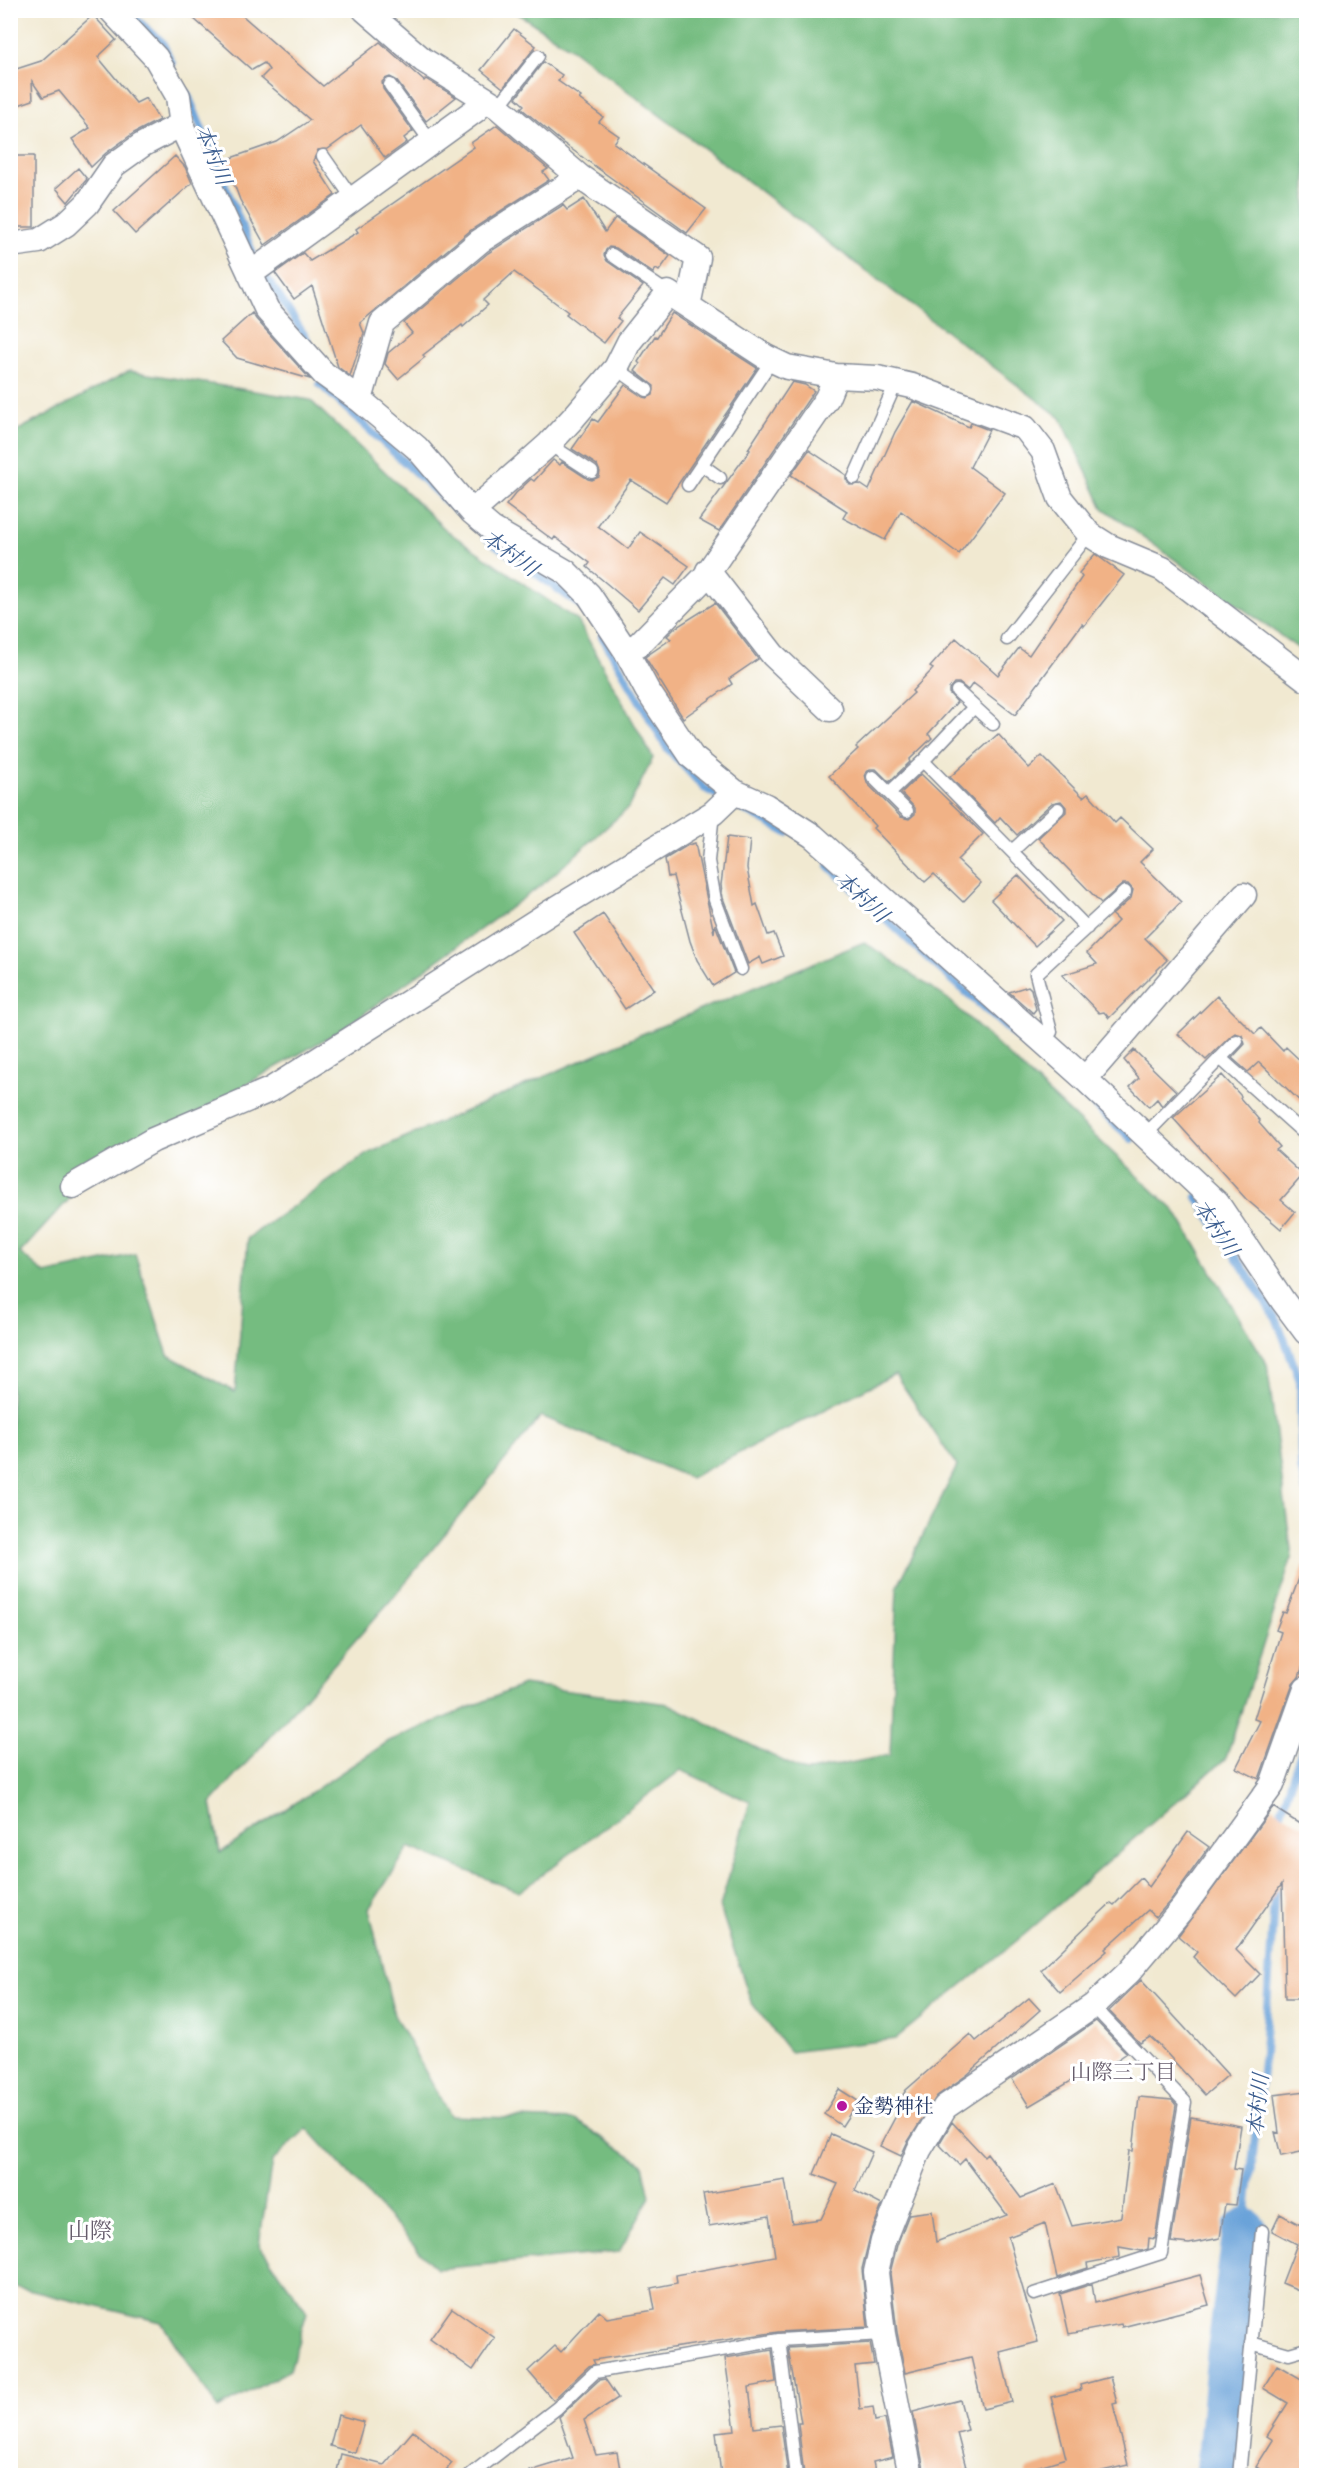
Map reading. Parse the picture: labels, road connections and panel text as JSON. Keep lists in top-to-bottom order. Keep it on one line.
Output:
{"districts":["山際三丁目","山際"],"water":["本村川"],"places":["金勢神社"]}
